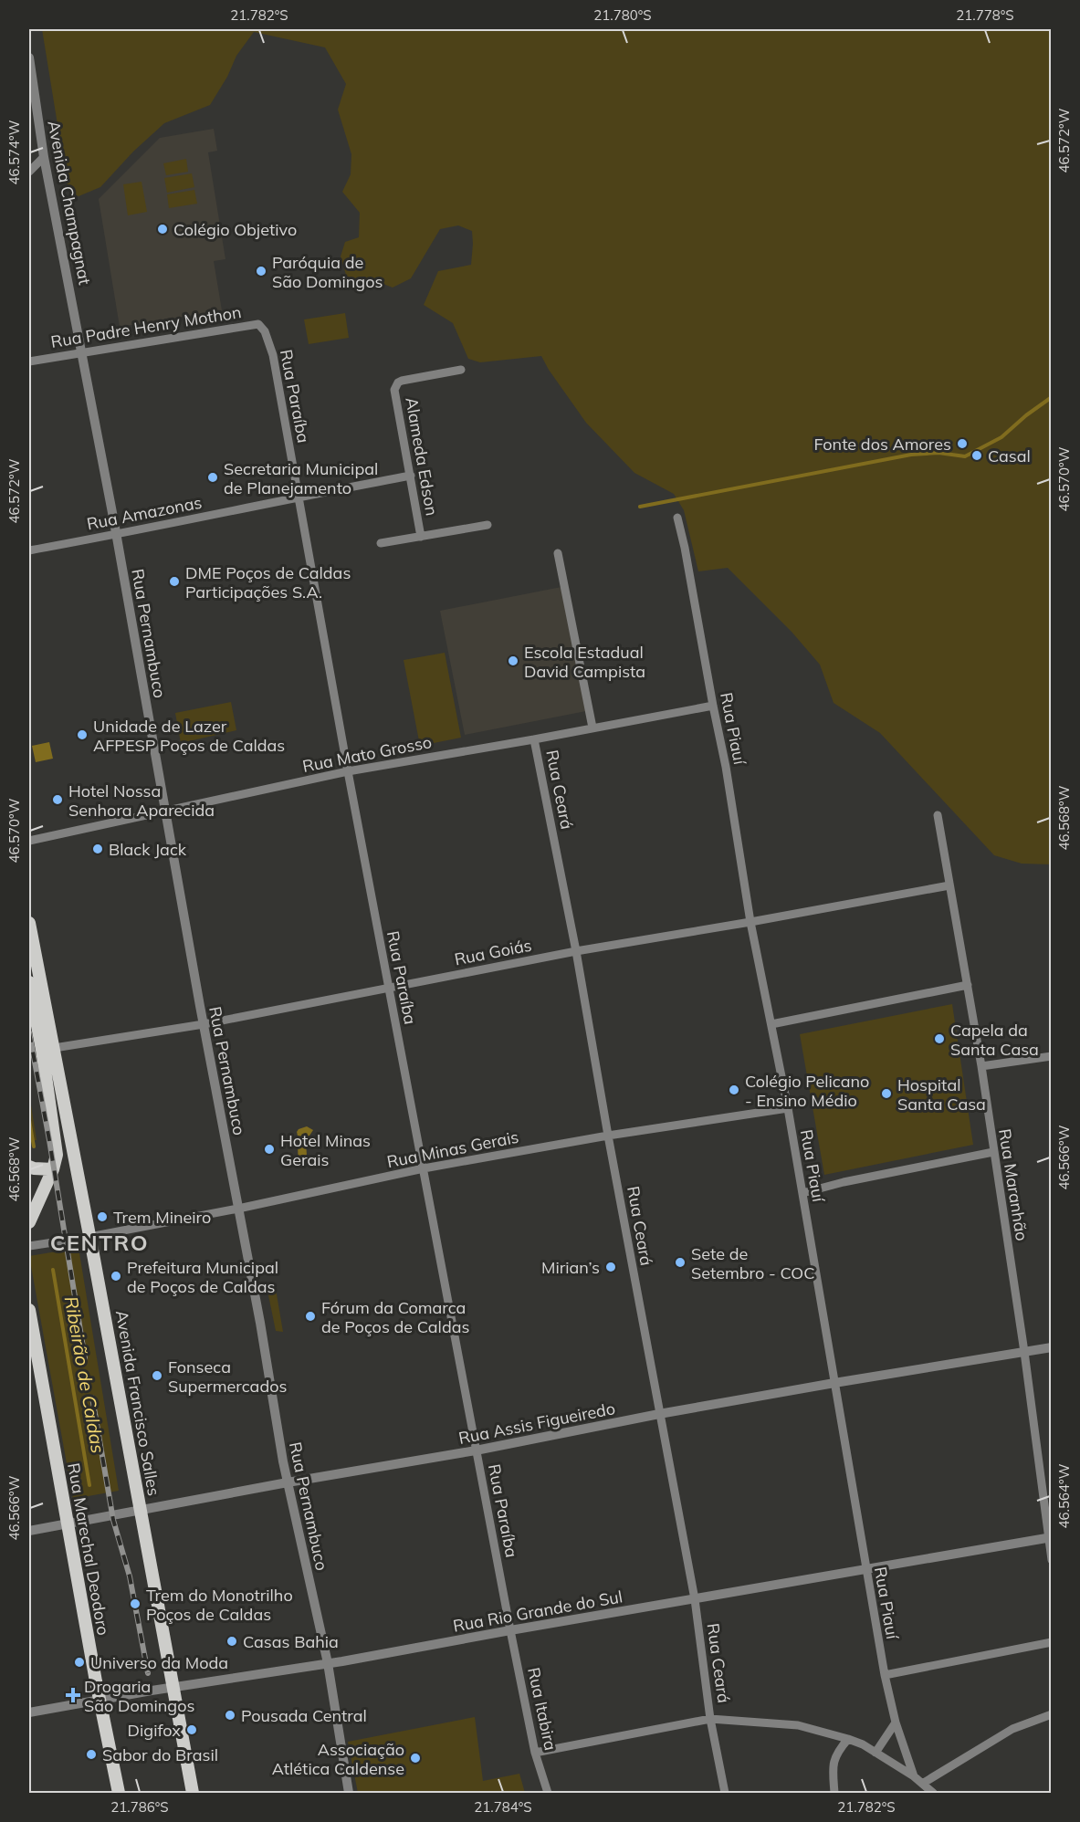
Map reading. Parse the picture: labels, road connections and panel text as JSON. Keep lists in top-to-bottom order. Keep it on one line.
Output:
{"streets":{"main road":["Avenida Francisco Salles","Rua Marechal Deodoro"],"street":["Avenida Champagnat","Rua Padre Henry Mothon","Rua Paraíba","Alameda Edson","Rua Amazonas","Rua Pernambuco","Rua Piauí","Rua Mato Grosso","Rua Ceará","Rua Goiás","Rua Minas Gerais","Rua Maranhão","Rua Assis Figueiredo","Rua Rio Grande do Sul","Rua Itabira"]},"crossings":[["Avenida Champagnat","Rua Padre Henry Mothon"],["Avenida Champagnat","Rua Pernambuco"],["Rua Padre Henry Mothon","Rua Paraíba"],["Rua Padre Henry Mothon","Rua Pernambuco"],["Rua Paraíba","Rua Amazonas"],["Rua Paraíba","Rua Mato Grosso"],["Rua Paraíba","Rua Goiás"],["Rua Paraíba","Rua Minas Gerais"],["Rua Paraíba","Rua Assis Figueiredo"],["Rua Paraíba","Rua Rio Grande do Sul"],["Rua Paraíba","Rua Itabira"],["Alameda Edson","Rua Amazonas"],["Rua Amazonas","Rua Pernambuco"],["Rua Pernambuco","Rua Mato Grosso"],["Rua Pernambuco","Rua Goiás"],["Rua Pernambuco","Rua Minas Gerais"],["Rua Pernambuco","Rua Assis Figueiredo"],["Rua Pernambuco","Rua Rio Grande do Sul"],["Rua Piauí","Rua Mato Grosso"],["Rua Piauí","Rua Goiás"],["Rua Piauí","Rua Minas Gerais"],["Rua Piauí","Rua Assis Figueiredo"],["Rua Piauí","Rua Rio Grande do Sul"],["Rua Mato Grosso","Rua Ceará"],["Rua Ceará","Rua Goiás"],["Rua Ceará","Rua Minas Gerais"],["Rua Ceará","Rua Assis Figueiredo"],["Rua Ceará","Rua Rio Grande do Sul"],["Rua Goiás","Rua Maranhão"],["Rua Goiás","Avenida Francisco Salles"],["Rua Minas Gerais","Avenida Francisco Salles"],["Rua Maranhão","Rua Assis Figueiredo"],["Rua Maranhão","Rua Rio Grande do Sul"],["Avenida Francisco Salles","Rua Assis Figueiredo"],["Avenida Francisco Salles","Rua Rio Grande do Sul"],["Rua Assis Figueiredo","Rua Marechal Deodoro"],["Rua Marechal Deodoro","Rua Rio Grande do Sul"],["Rua Rio Grande do Sul","Rua Itabira"]],"districts":["CENTRO"],"water":["Ribeirão de Caldas"],"places":{"other":["Colégio Objetivo","Paróquia de São Domingos","Fonte dos Amores","Casal","Secretaria Municipal de Planejamento","DME Poços de Caldas Participações S.A.","Escola Estadual David Campista","Unidade de Lazer AFPESP Poços de Caldas","Hotel Nossa Senhora Aparecida","Black Jack","Capela da Santa Casa","Colégio Pelicano - Ensino Médio","Hospital Santa Casa","Hotel Minas Gerais","Trem Mineiro","Sete de Setembro - COC","Mirian’s","Prefeitura Municipal de Poços de Caldas","Fórum da Comarca de Poços de Caldas","Fonseca Supermercados","Trem do Monotrilho Poços de Caldas","Casas Bahia","Universo da Moda","Pousada Central","Digifox","Sabor do Brasil","Associação Atlética Caldense"],"health":["Drogaria São Domingos"]},"coordinates":["21.782°S","21.780°S","21.778°S","46.572°W","46.574°W","46.570°W","46.568°W","46.566°W","46.564°W","21.786°S","21.784°S"]}
